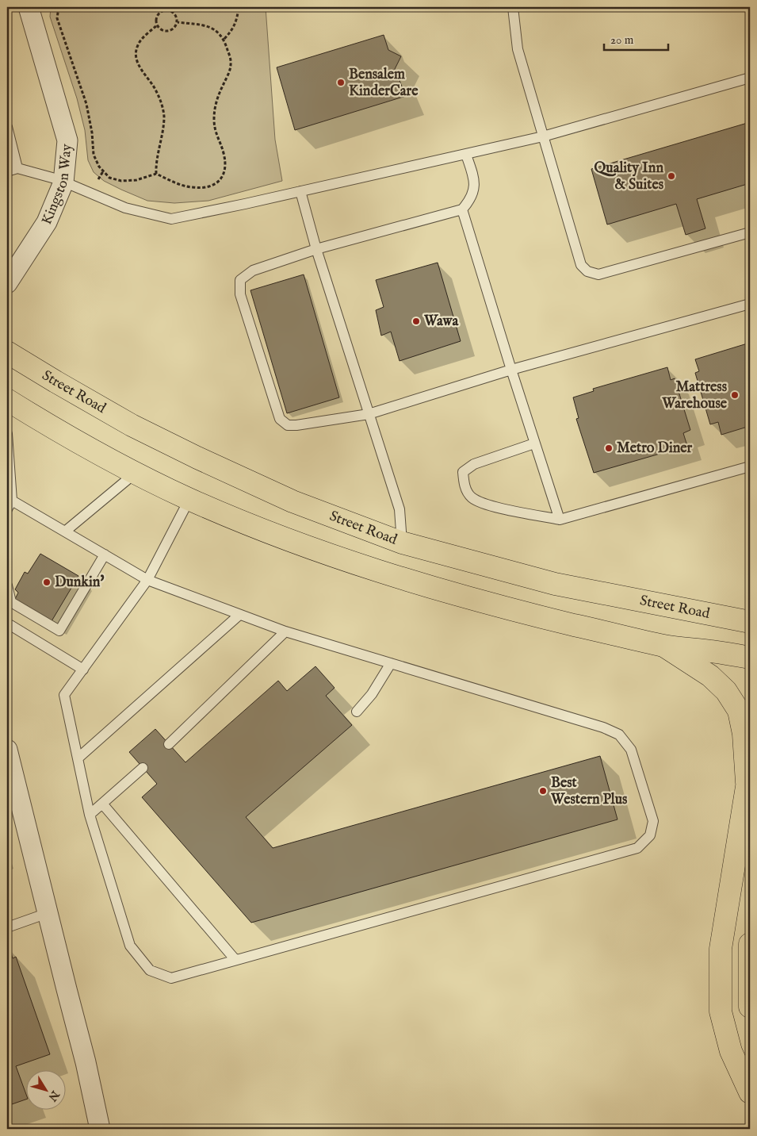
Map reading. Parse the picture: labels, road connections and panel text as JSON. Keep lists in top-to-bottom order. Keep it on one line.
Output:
{"streets":{"main road":["Street Road"],"street":["Kingston Way"]},"places":["Bensalem KinderCare","Quality Inn & Suites","Wawa","Mattress Warehouse","Metro Diner","Dunkin'","Best Western Plus"],"scale_bar":"20 m","north":"bottom right"}
